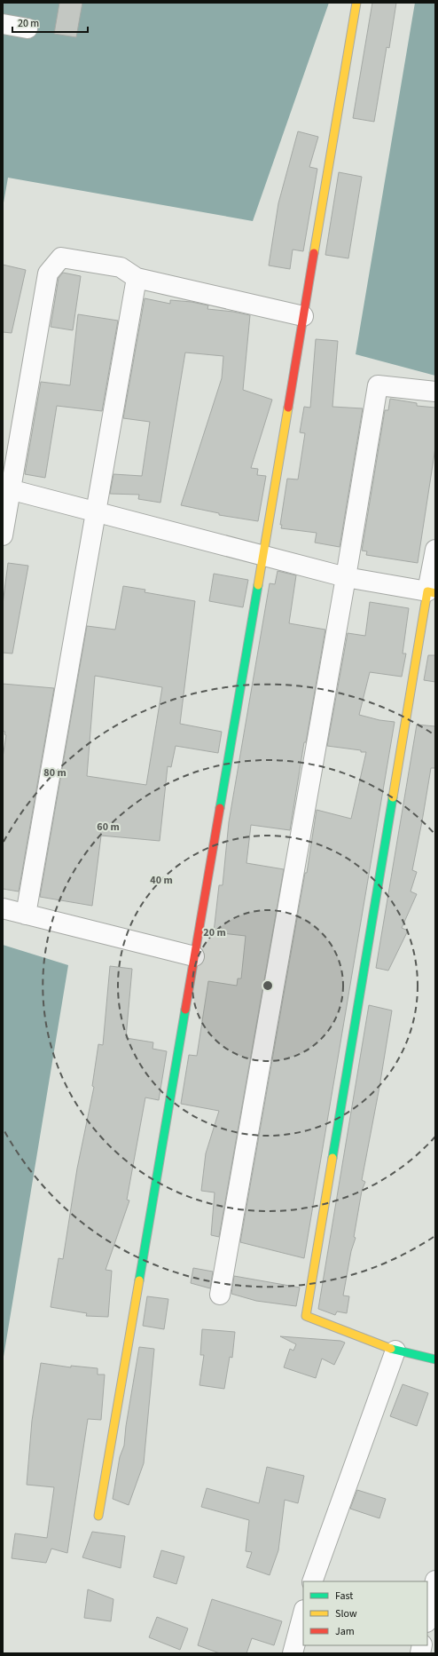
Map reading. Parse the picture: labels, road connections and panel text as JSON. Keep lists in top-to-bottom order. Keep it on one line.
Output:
{"legend":["Fast","Slow","Jam"],"scale_bar":"20 m","rings":["80 m","60 m","40 m","20 m"]}
